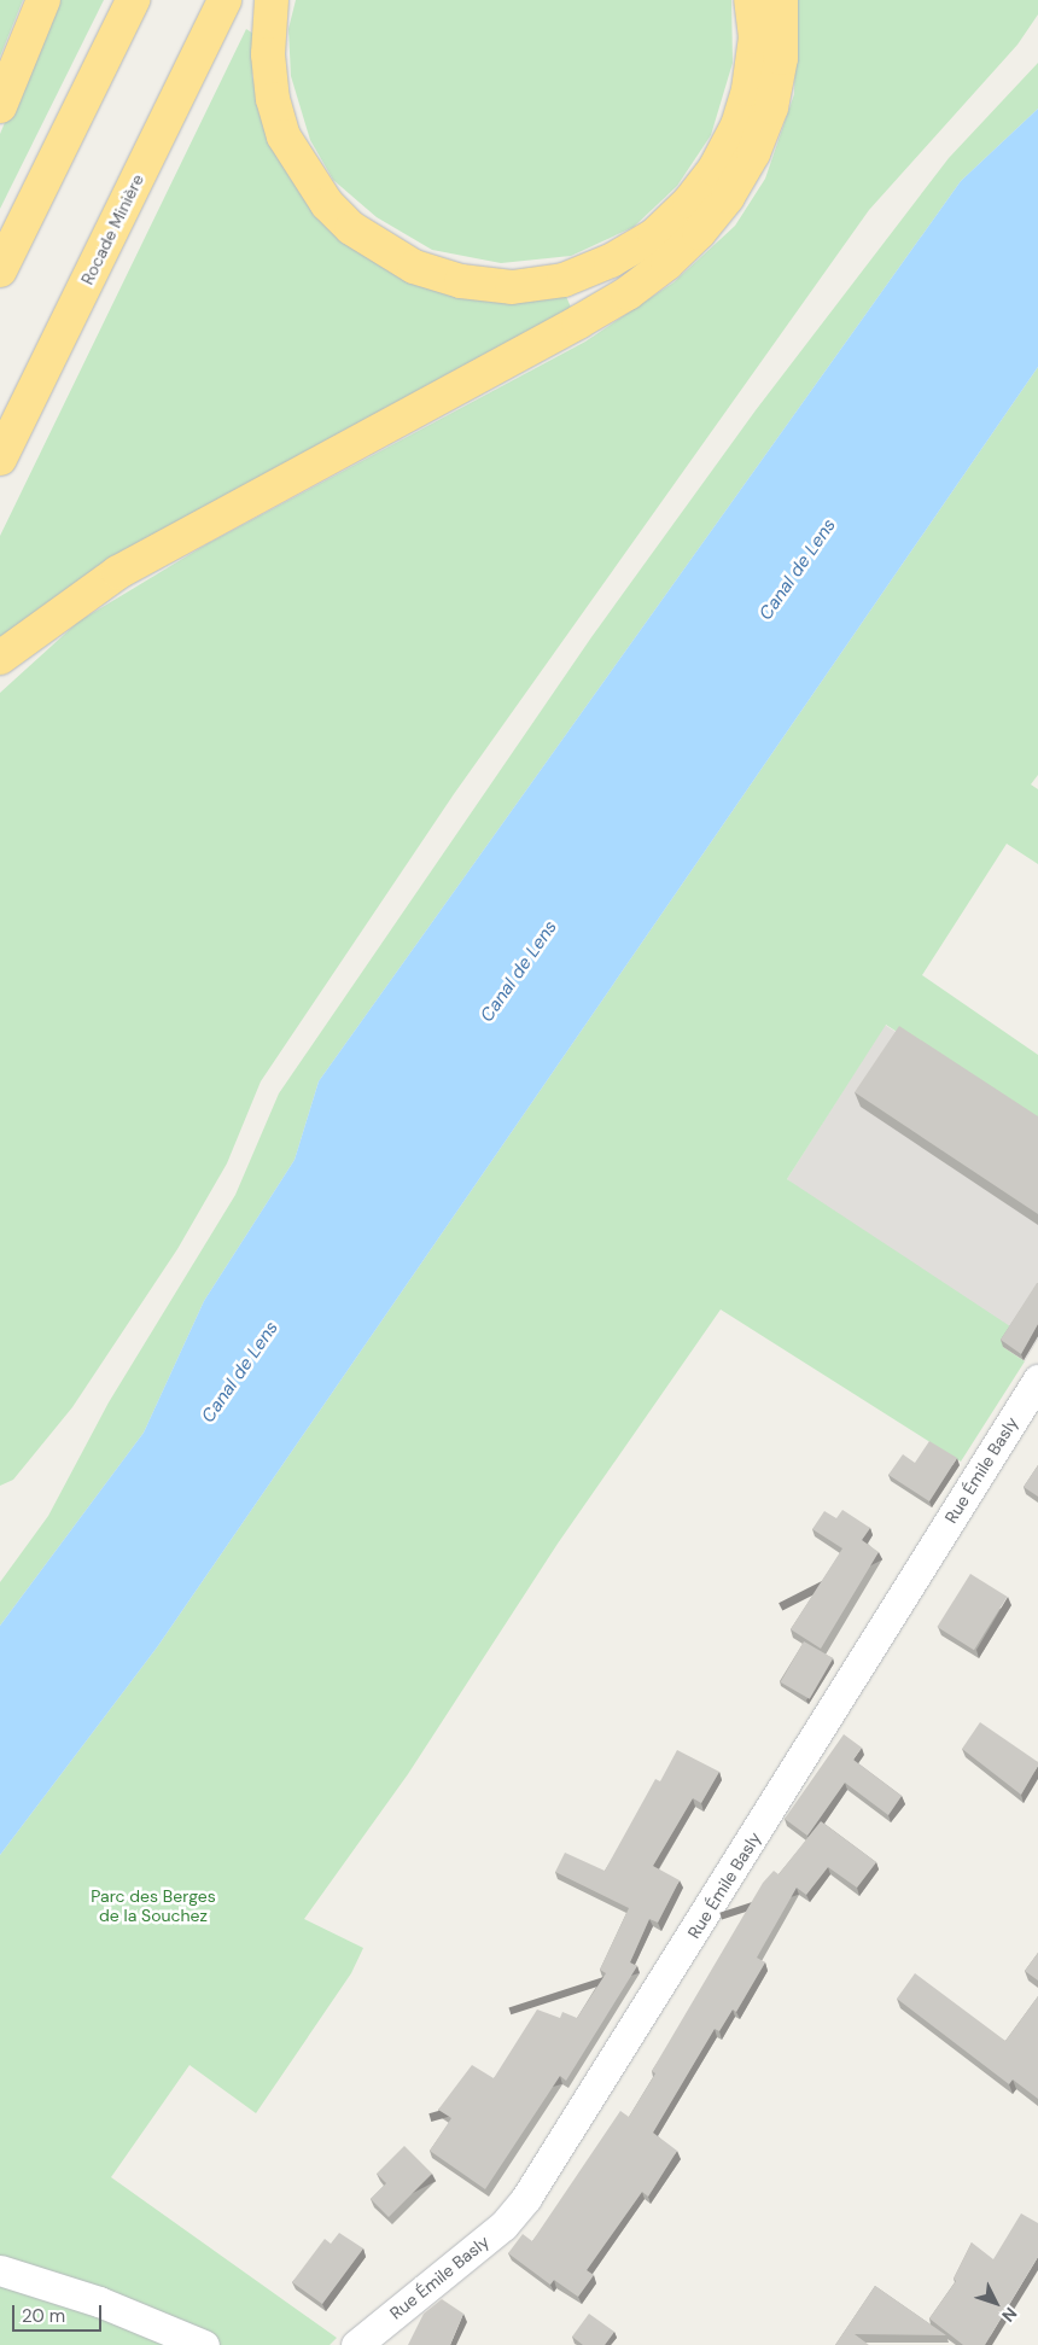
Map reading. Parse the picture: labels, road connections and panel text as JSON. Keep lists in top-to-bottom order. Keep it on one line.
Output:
{"streets":{"highway":["Rocade Minière"],"street":["Rue Émile Basly"]},"water":["Canal de Lens"],"parks":["Parc des Berges de la Souchez"],"scale_bar":"20 m","north":"bottom right"}
